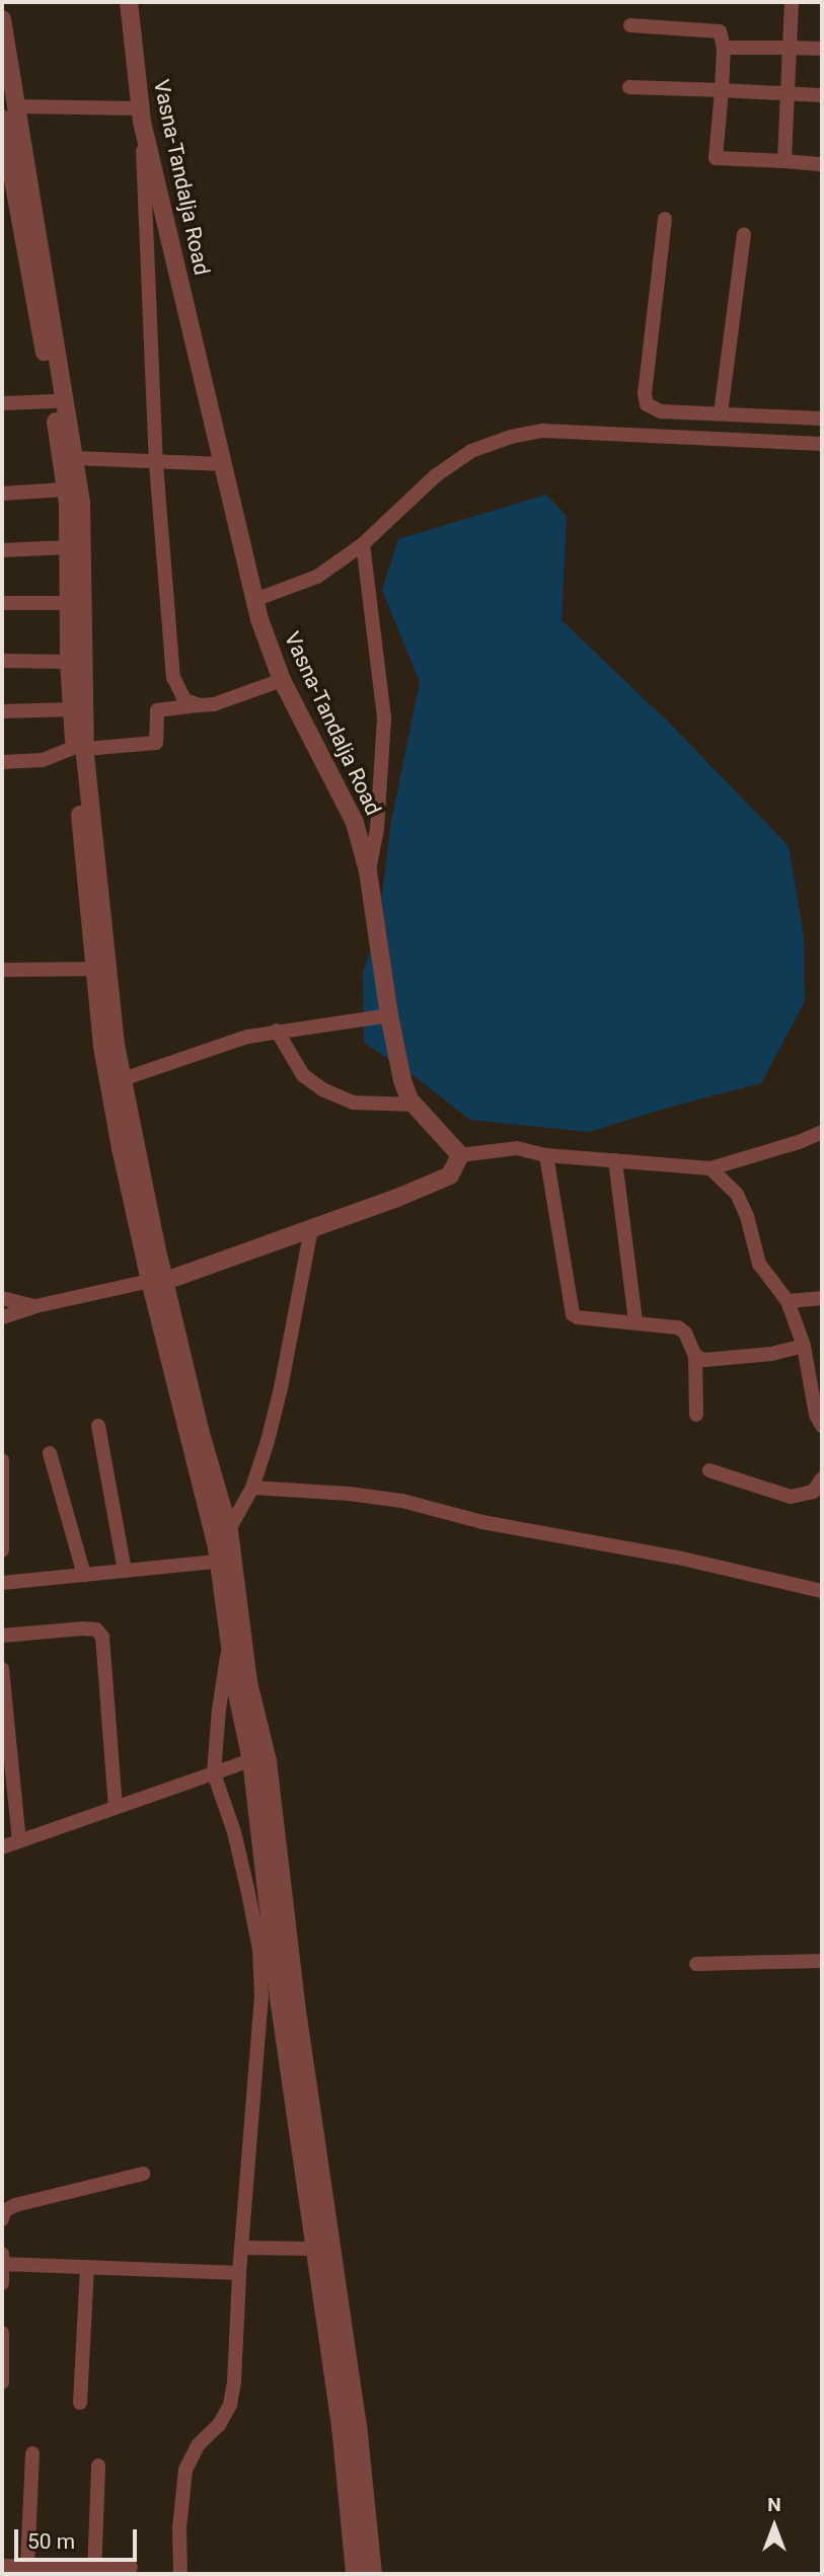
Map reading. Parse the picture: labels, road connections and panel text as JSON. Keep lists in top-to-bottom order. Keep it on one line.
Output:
{"streets":{"street":["Vasna-Tandalja Road"]},"scale_bar":"50 m","north":"top"}
